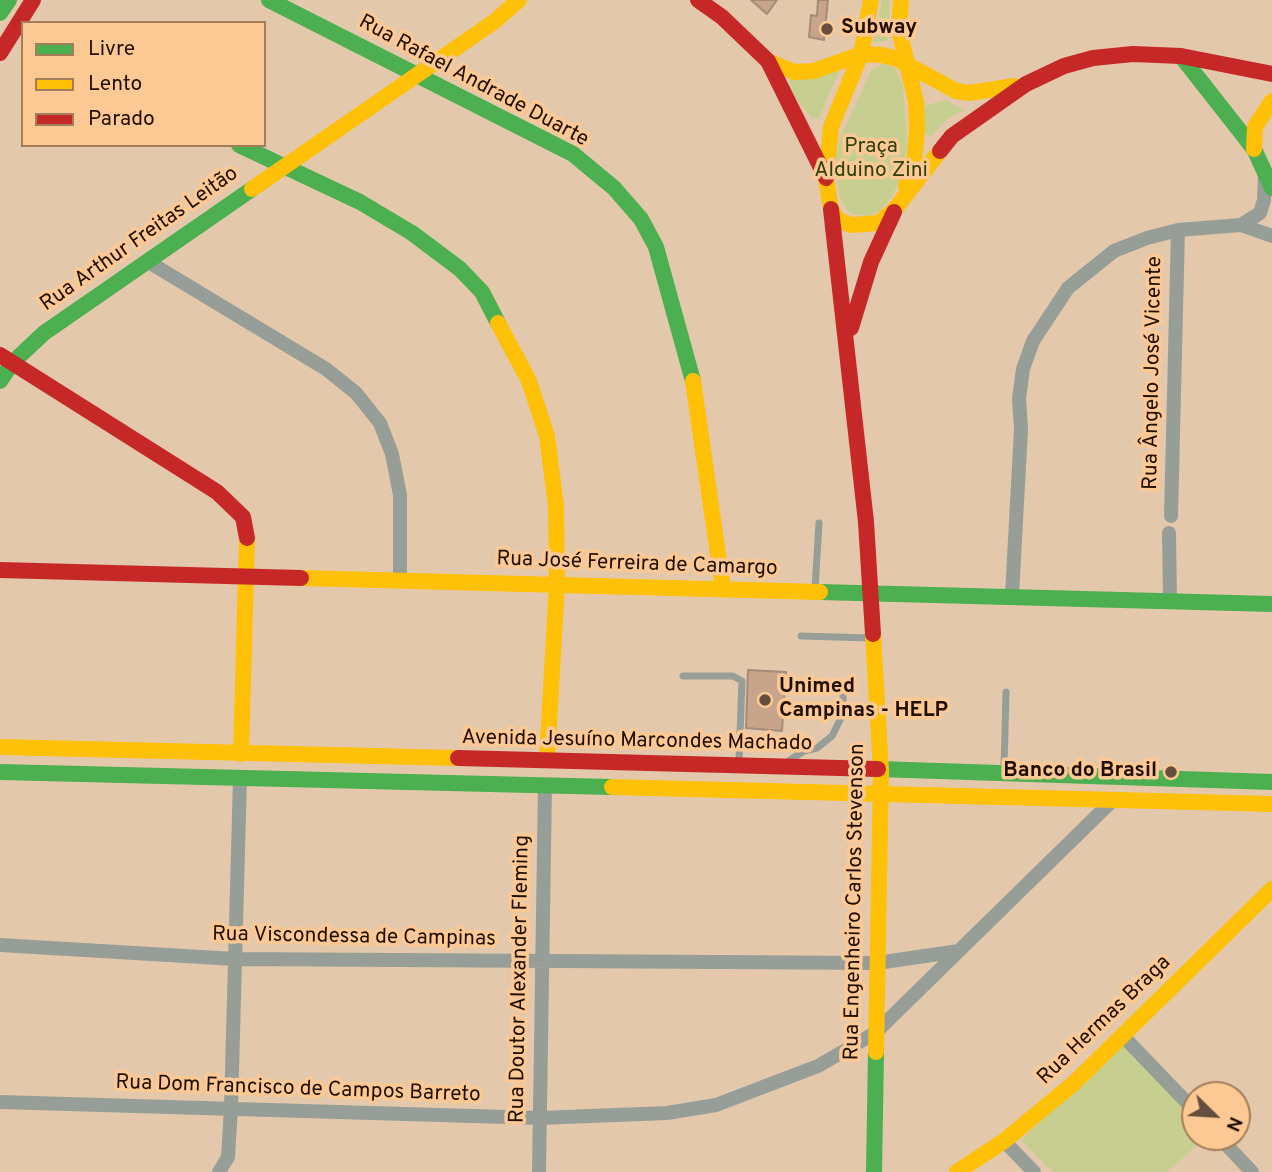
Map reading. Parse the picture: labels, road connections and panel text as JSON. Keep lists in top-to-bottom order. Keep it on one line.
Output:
{"streets":{"street":["Rua Rafael Andrade Duarte","Rua Arthur Freitas Leitão","Rua Ângelo José Vicente","Rua José Ferreira de Camargo","Avenida Jesuíno Marcondes Machado","Rua Engenheiro Carlos Stevenson","Rua Viscondessa de Campinas","Rua Doutor Alexander Fleming","Rua Hermas Braga","Rua Dom Francisco de Campos Barreto"]},"crossings":[["Rua Rafael Andrade Duarte","Rua Arthur Freitas Leitão"],["Rua Rafael Andrade Duarte","Rua José Ferreira de Camargo"],["Rua José Ferreira de Camargo","Rua Engenheiro Carlos Stevenson"],["Avenida Jesuíno Marcondes Machado","Rua Engenheiro Carlos Stevenson"],["Rua Engenheiro Carlos Stevenson","Rua Viscondessa de Campinas"],["Rua Engenheiro Carlos Stevenson","Rua Dom Francisco de Campos Barreto"],["Rua Viscondessa de Campinas","Rua Doutor Alexander Fleming"],["Rua Viscondessa de Campinas","Rua Dom Francisco de Campos Barreto"],["Rua Doutor Alexander Fleming","Rua Dom Francisco de Campos Barreto"]],"parks":["Praça Alduino Zini"],"places":["Subway","Unimed Campinas - HELP","Banco do Brasil"],"legend":["Livre","Lento","Parado"],"north":"bottom right"}
